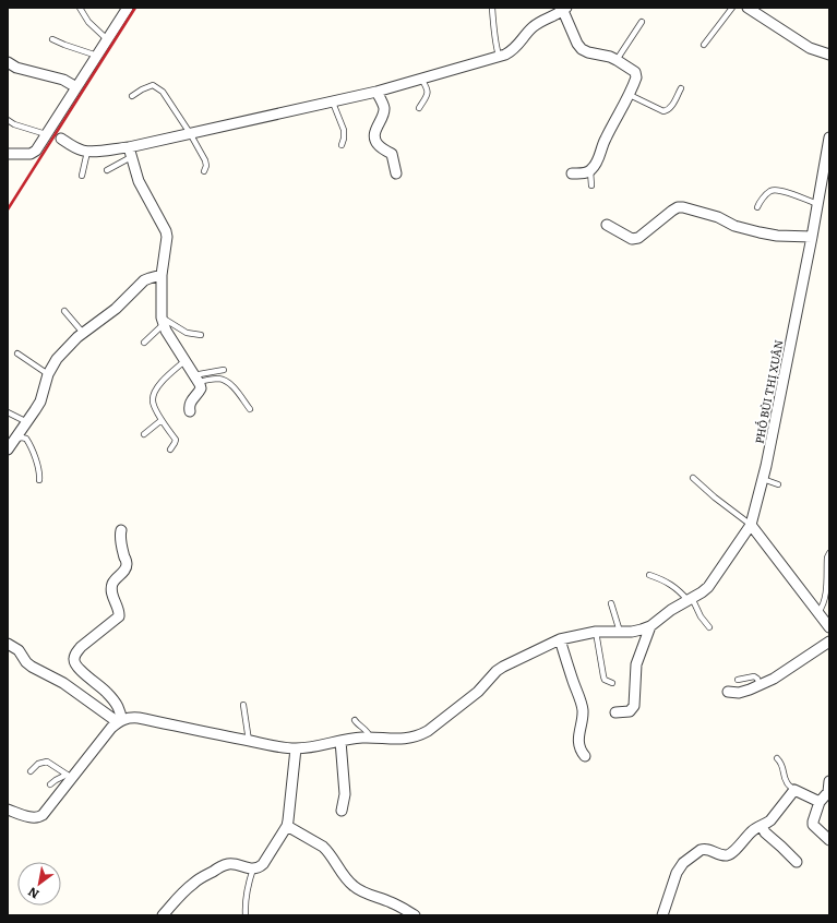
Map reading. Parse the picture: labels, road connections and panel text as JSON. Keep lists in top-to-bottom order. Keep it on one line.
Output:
{"streets":{"street":["PHỐ BÙI THỊ XUÂN"]},"north":"bottom left"}
